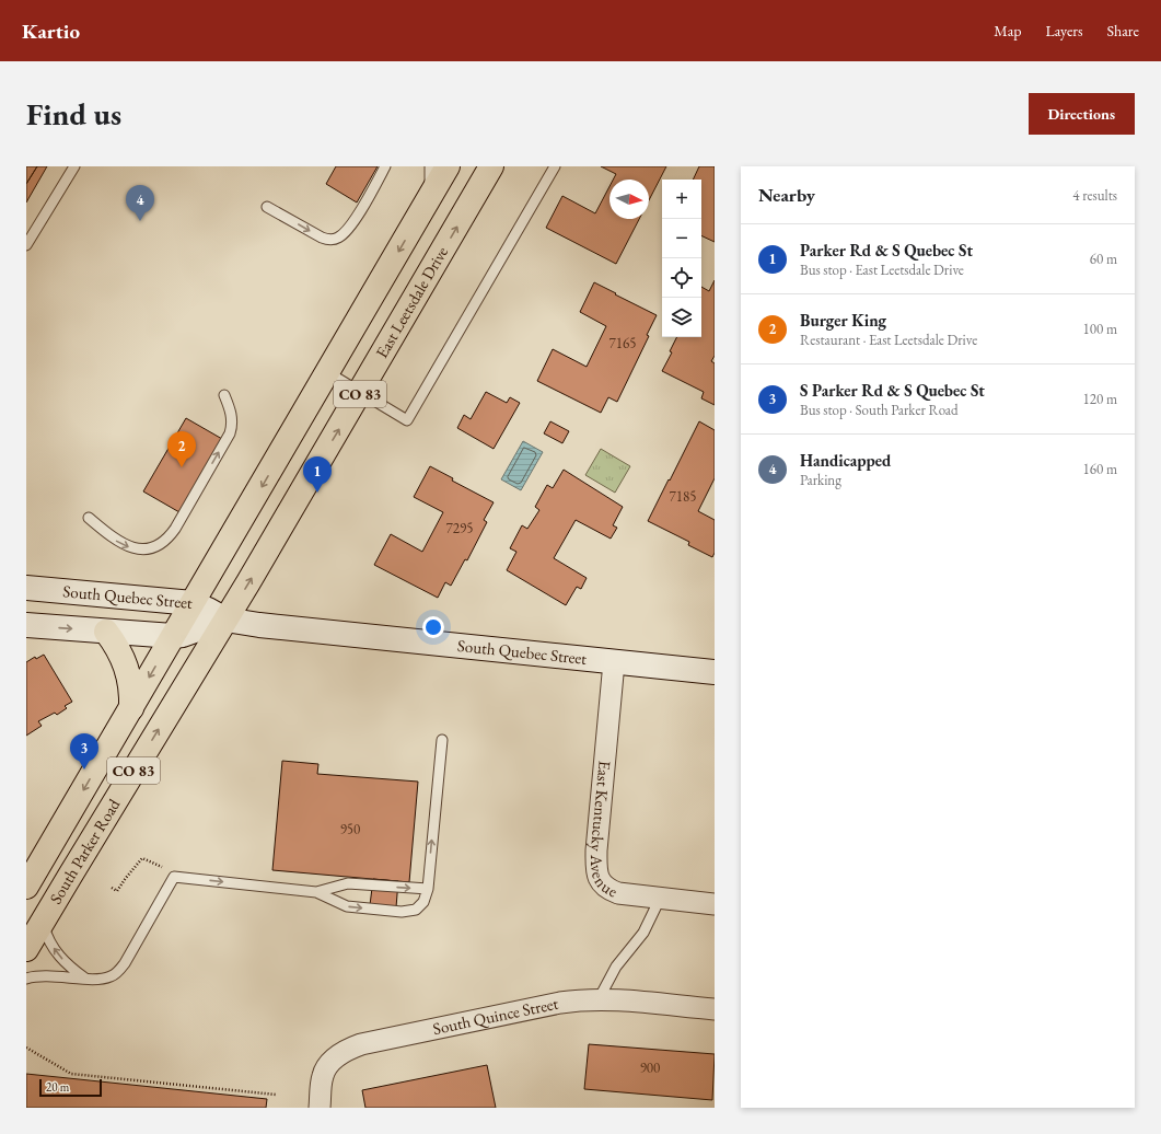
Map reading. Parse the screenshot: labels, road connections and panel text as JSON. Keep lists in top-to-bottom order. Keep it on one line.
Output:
{"streets":{"main road":["East Leetsdale Drive","CO 83","South Quebec Street","South Parker Road"],"street":["East Kentucky Avenue","South Quince Street"]},"crossings":[["East Leetsdale Drive","South Quebec Street"],["East Leetsdale Drive","South Parker Road"],["CO 83","South Quebec Street"],["CO 83","South Parker Road"],["South Quebec Street","East Kentucky Avenue"],["South Quebec Street","South Parker Road"]],"house_numbers":["7165","7185","7295","950","900"],"scale_bar":"20 m","north":"right","page":{"header":"Kartio","nav":["Map","Layers","Share"],"buttons":"Directions","title":"Find us","heading":["Nearby","4 results"],"map_buttons":["+","−"],"pins":["4","2","1","3"],"list":[{"mark":"1","name":"Parker Rd & S Quebec St","note":"Bus stop · East Leetsdale Drive","value":"60 m"},{"mark":"2","name":"Burger King","note":"Restaurant · East Leetsdale Drive","value":"100 m"},{"mark":"3","name":"S Parker Rd & S Quebec St","note":"Bus stop · South Parker Road","value":"120 m"},{"mark":"4","name":"Handicapped","note":"Parking","value":"160 m"}],"scale":"20 m"}}
